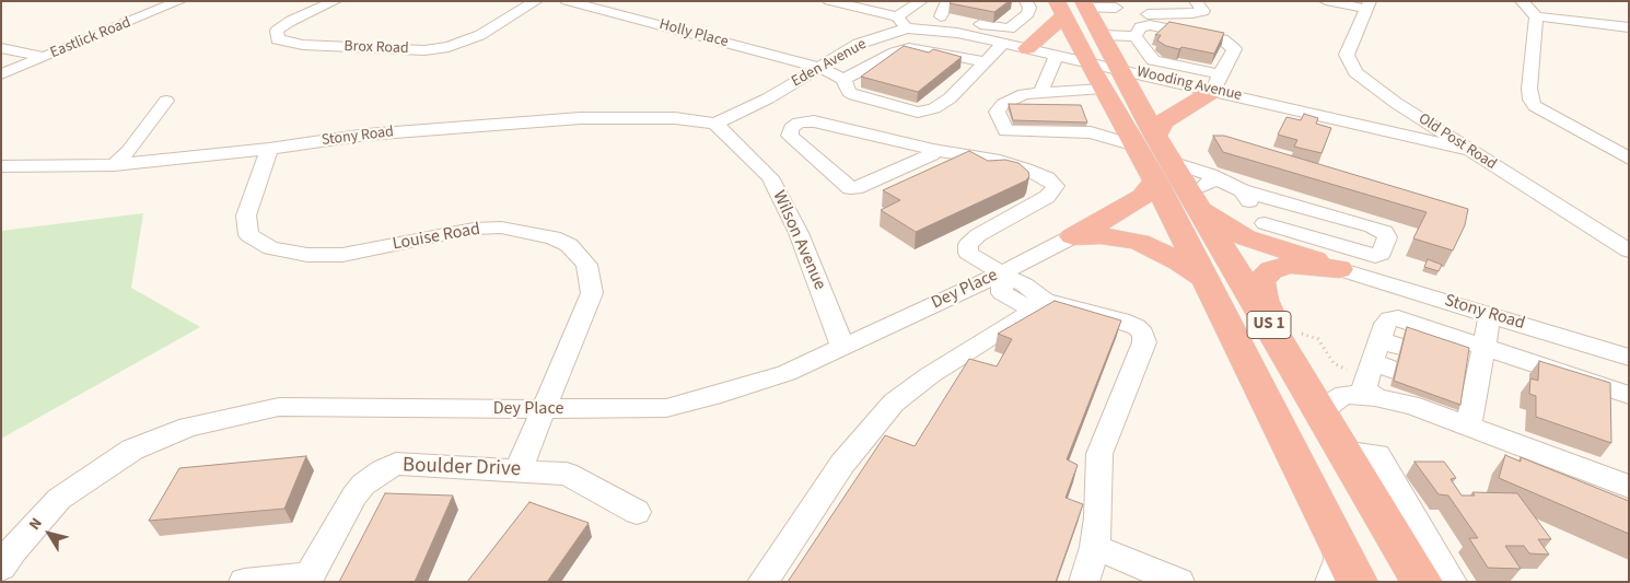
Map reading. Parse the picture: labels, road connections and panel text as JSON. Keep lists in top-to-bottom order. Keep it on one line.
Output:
{"streets":{"highway":["US 1"],"street":["Holly Place","Eastlick Road","Brox Road","Eden Avenue","Wooding Avenue","Stony Road","Old Post Road","Louise Road","Wilson Avenue","Dey Place","Boulder Drive"]},"crossings":[["Holly Place","Eden Avenue"],["Holly Place","Wooding Avenue"],["Eden Avenue","Wooding Avenue"],["Eden Avenue","Stony Road"],["Eden Avenue","Wilson Avenue"],["Wooding Avenue","Old Post Road"],["Wooding Avenue","US 1"],["Stony Road","Louise Road"],["Stony Road","Wilson Avenue"],["Louise Road","Dey Place"],["Wilson Avenue","Dey Place"]],"north":"top left"}
